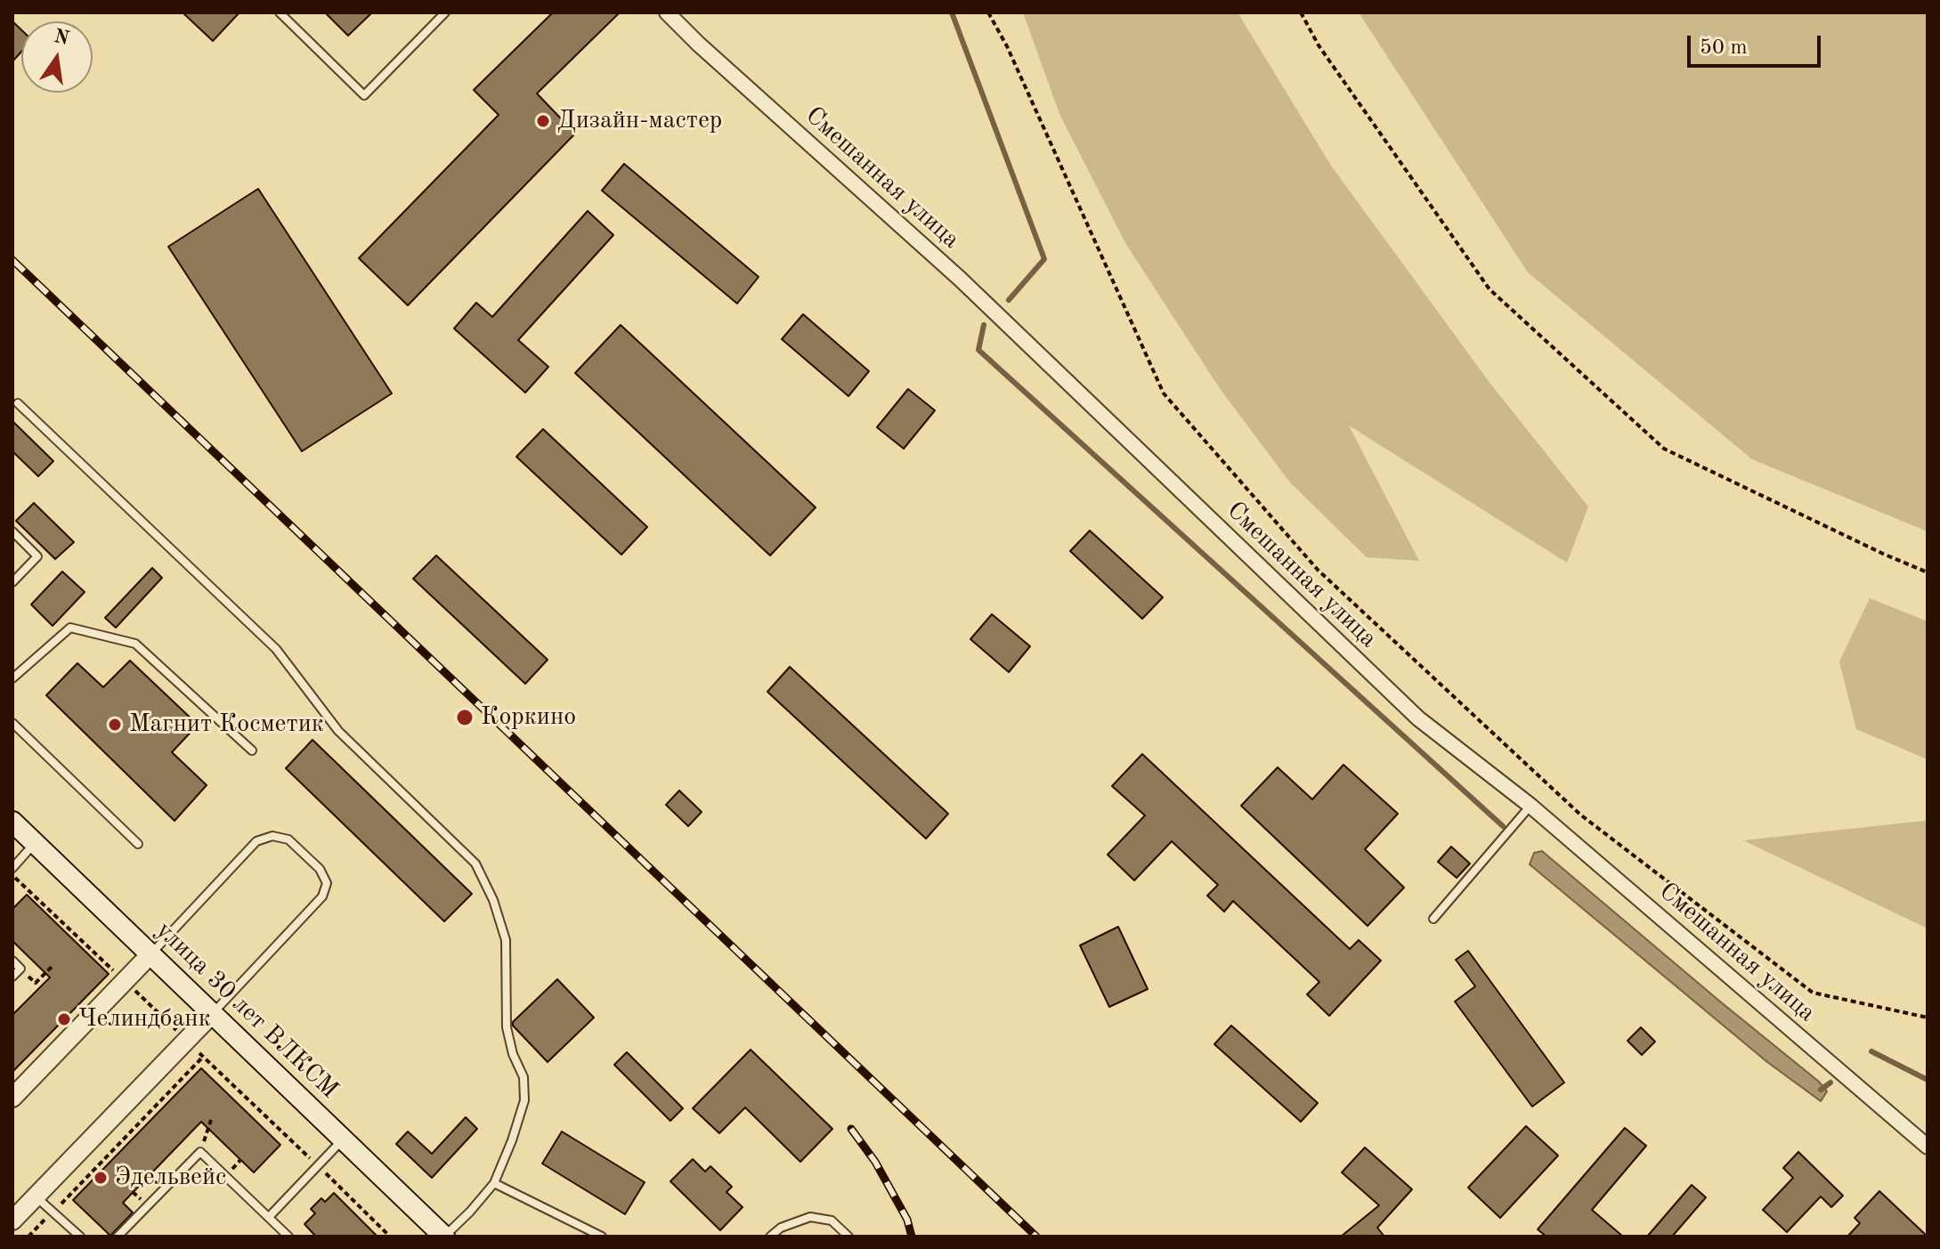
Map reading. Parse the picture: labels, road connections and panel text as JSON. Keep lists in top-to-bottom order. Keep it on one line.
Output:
{"streets":{"main road":["улица 30 лет ВЛКСМ"],"street":["Смешанная улица"]},"places":["Дизайн-мастер","Коркино","Магнит Косметик","Челиндбанк","Эдельвейс"],"scale_bar":"50 m","north":"top"}
